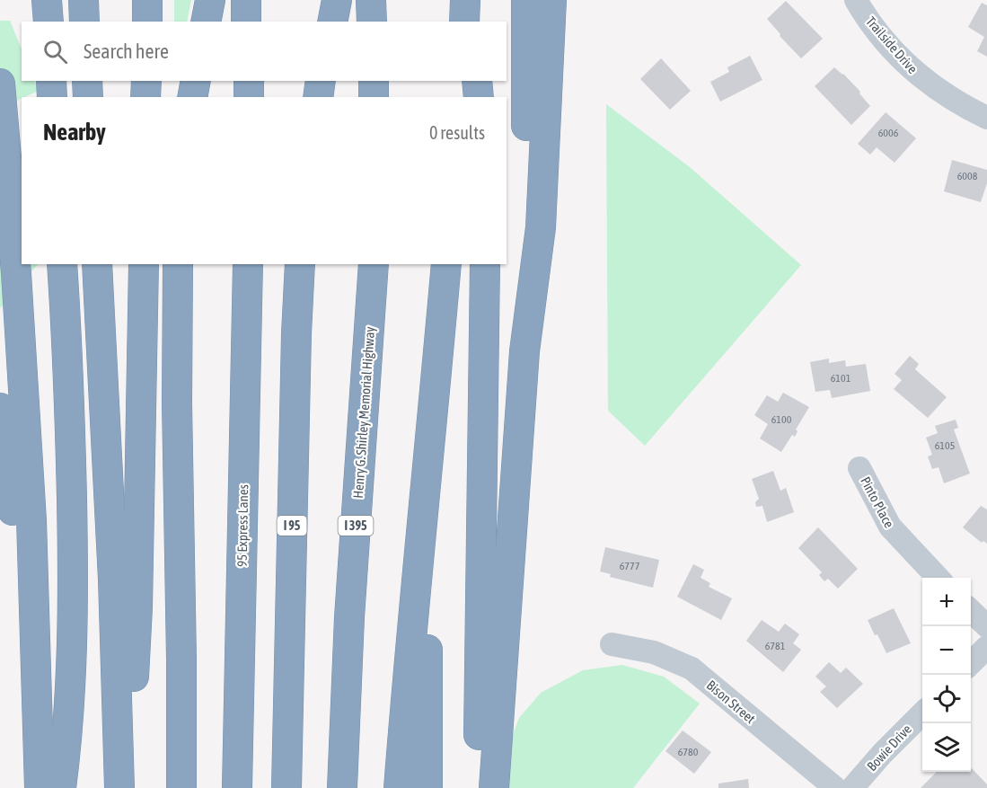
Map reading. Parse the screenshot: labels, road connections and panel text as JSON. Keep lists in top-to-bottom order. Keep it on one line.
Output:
{"streets":{"highway":["Henry G. Shirley Memorial Highway","95 Express Lanes","I 95","I 395"],"street":["Trailside Drive","Pinto Place","Bison Street","Bowie Drive"]},"house_numbers":["6006","6008","6101","6100","6105","6777","6781","6780"],"page":{"search":"Search here","heading":["Nearby","0 results"],"map_buttons":["+","−"]}}
